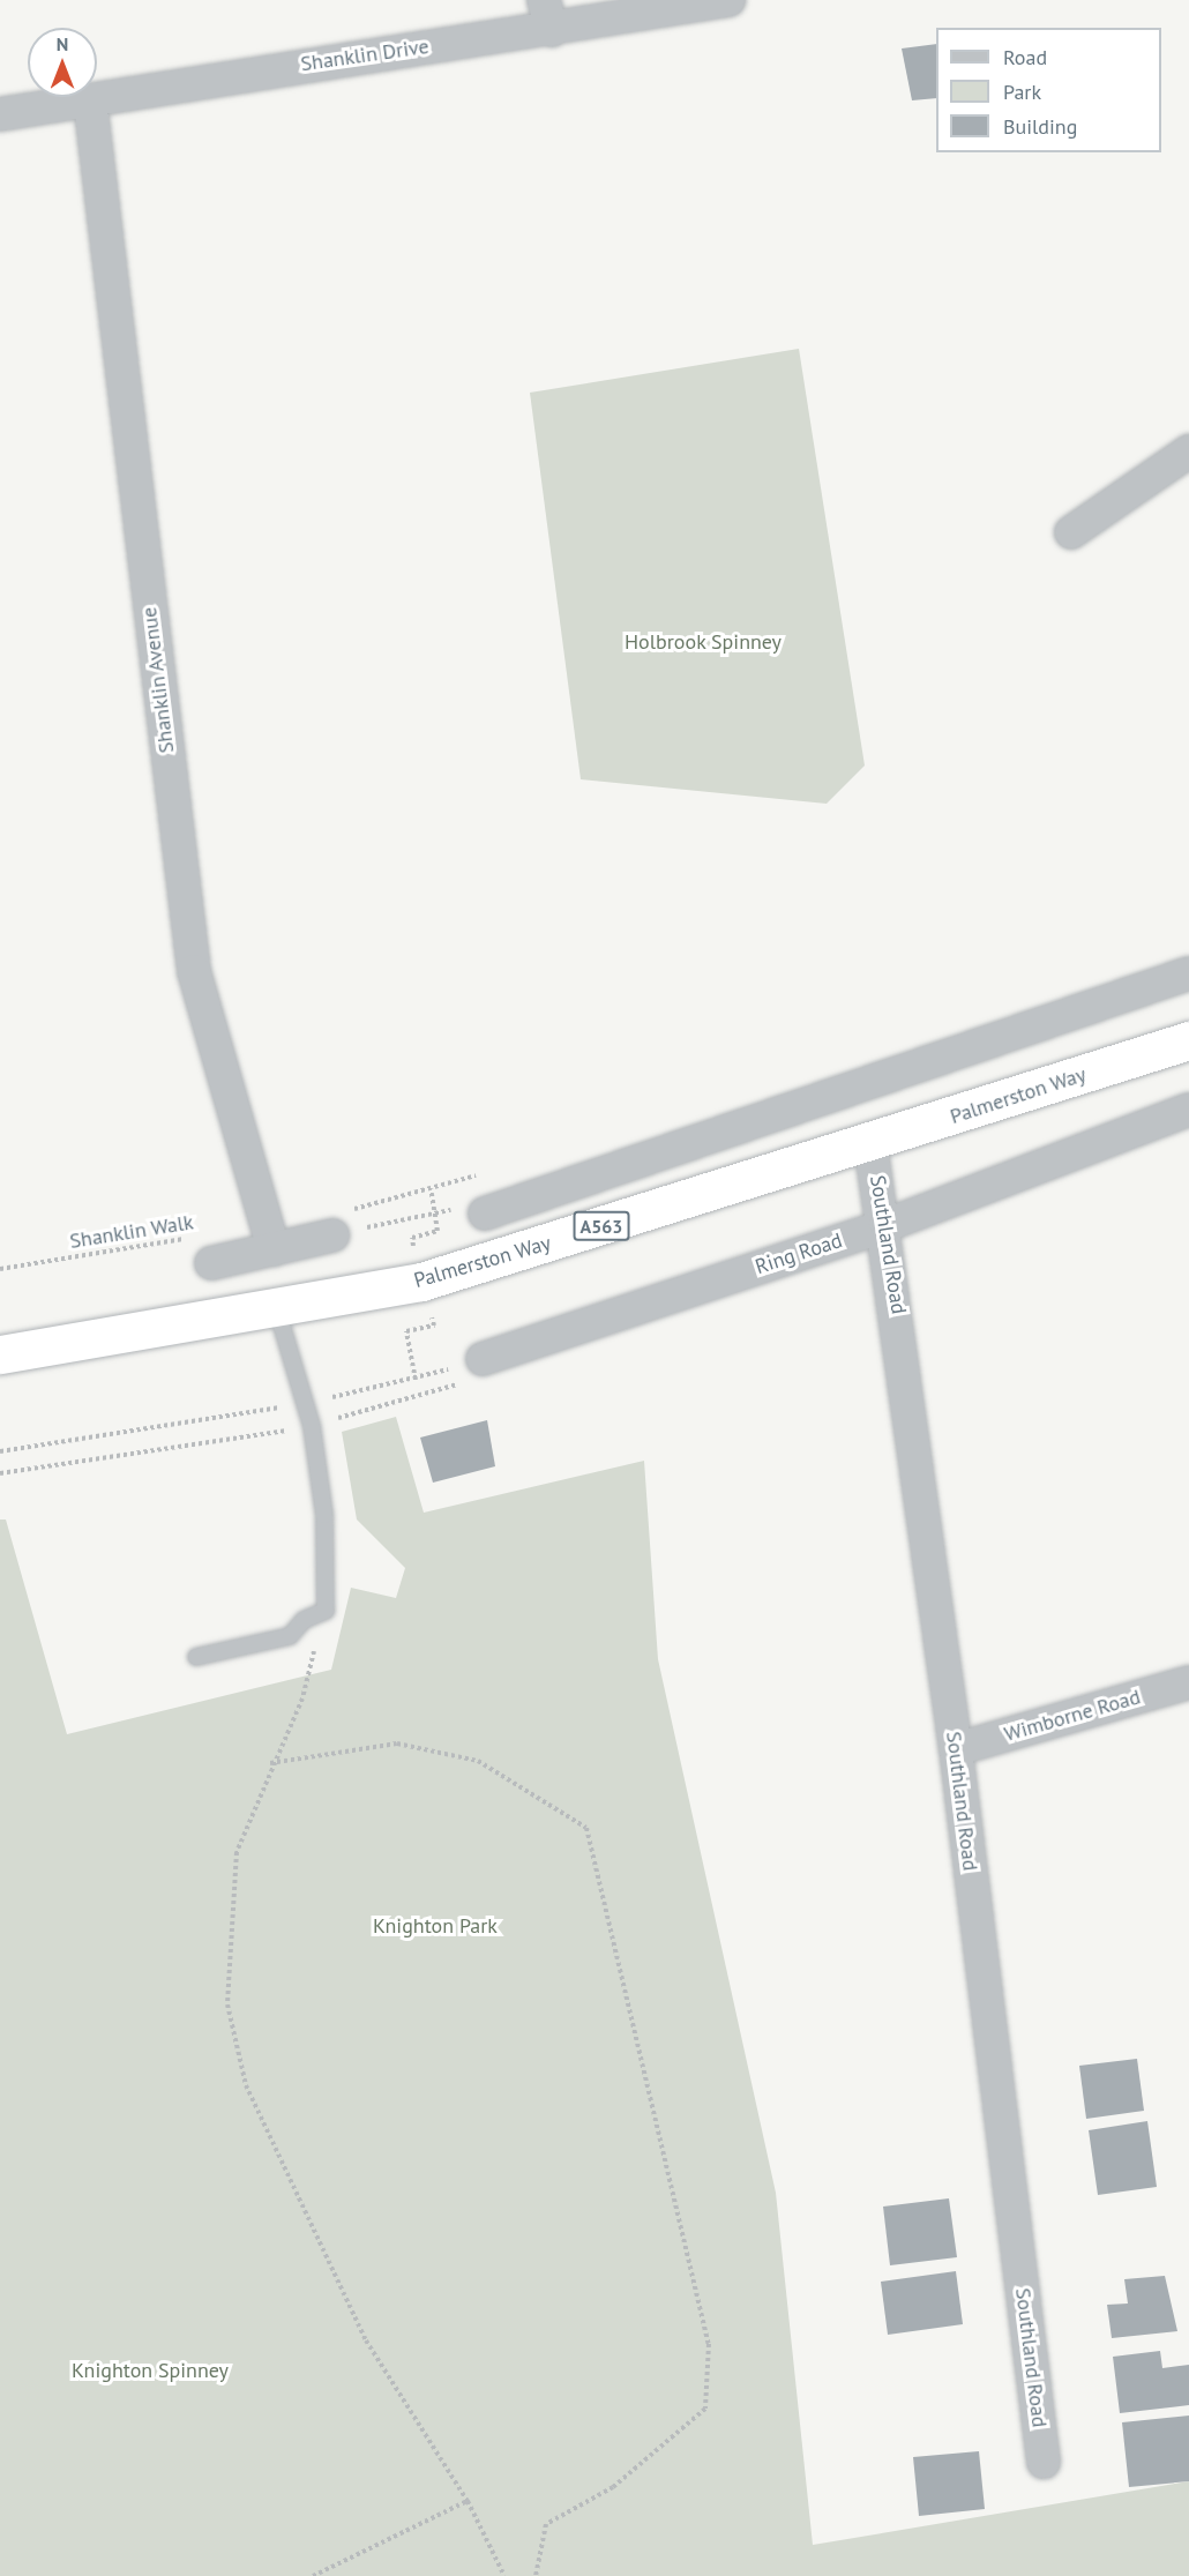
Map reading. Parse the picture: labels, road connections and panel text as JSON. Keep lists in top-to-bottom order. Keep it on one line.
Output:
{"streets":{"highway":["Palmerston Way","A563"],"street":["Shanklin Drive","Shanklin Avenue","Southland Road","Ring Road","Wimborne Road"],"path":["Shanklin Walk"]},"crossings":[["Shanklin Drive","Shanklin Avenue"],["Palmerston Way","Southland Road"],["Southland Road","Ring Road"],["Southland Road","Wimborne Road"]],"parks":["Holbrook Spinney","Knighton Park","Knighton Spinney"],"legend":["Road","Park","Building"],"north":"top"}
